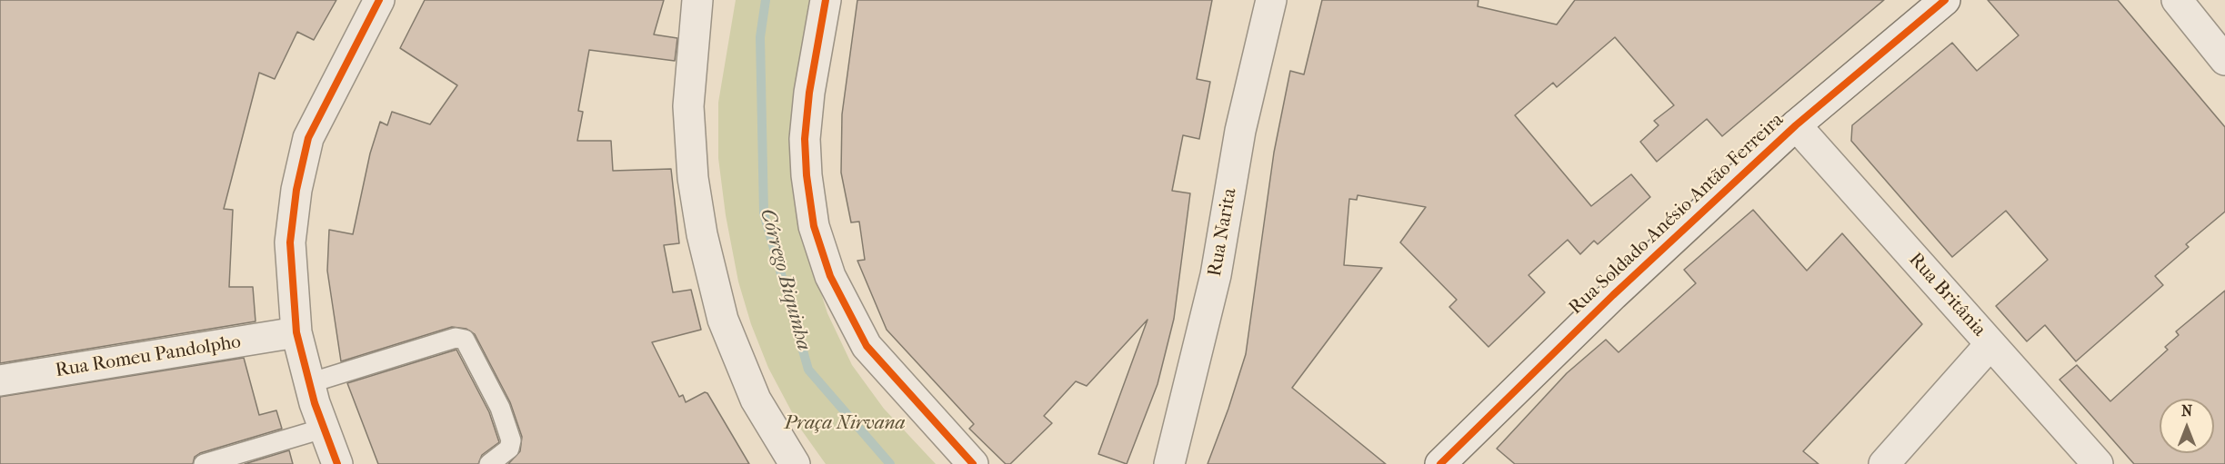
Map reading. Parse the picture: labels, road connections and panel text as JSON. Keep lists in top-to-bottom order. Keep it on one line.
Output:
{"streets":{"street":["Rua Soldado Anésio Antão Ferreira","Rua Narita","Rua Britânia","Rua Romeu Pandolpho"]},"crossings":[["Rua Soldado Anésio Antão Ferreira","Rua Britânia"]],"water":["Córrego Biquinha"],"parks":["Praça Nirvana"],"north":"top"}
